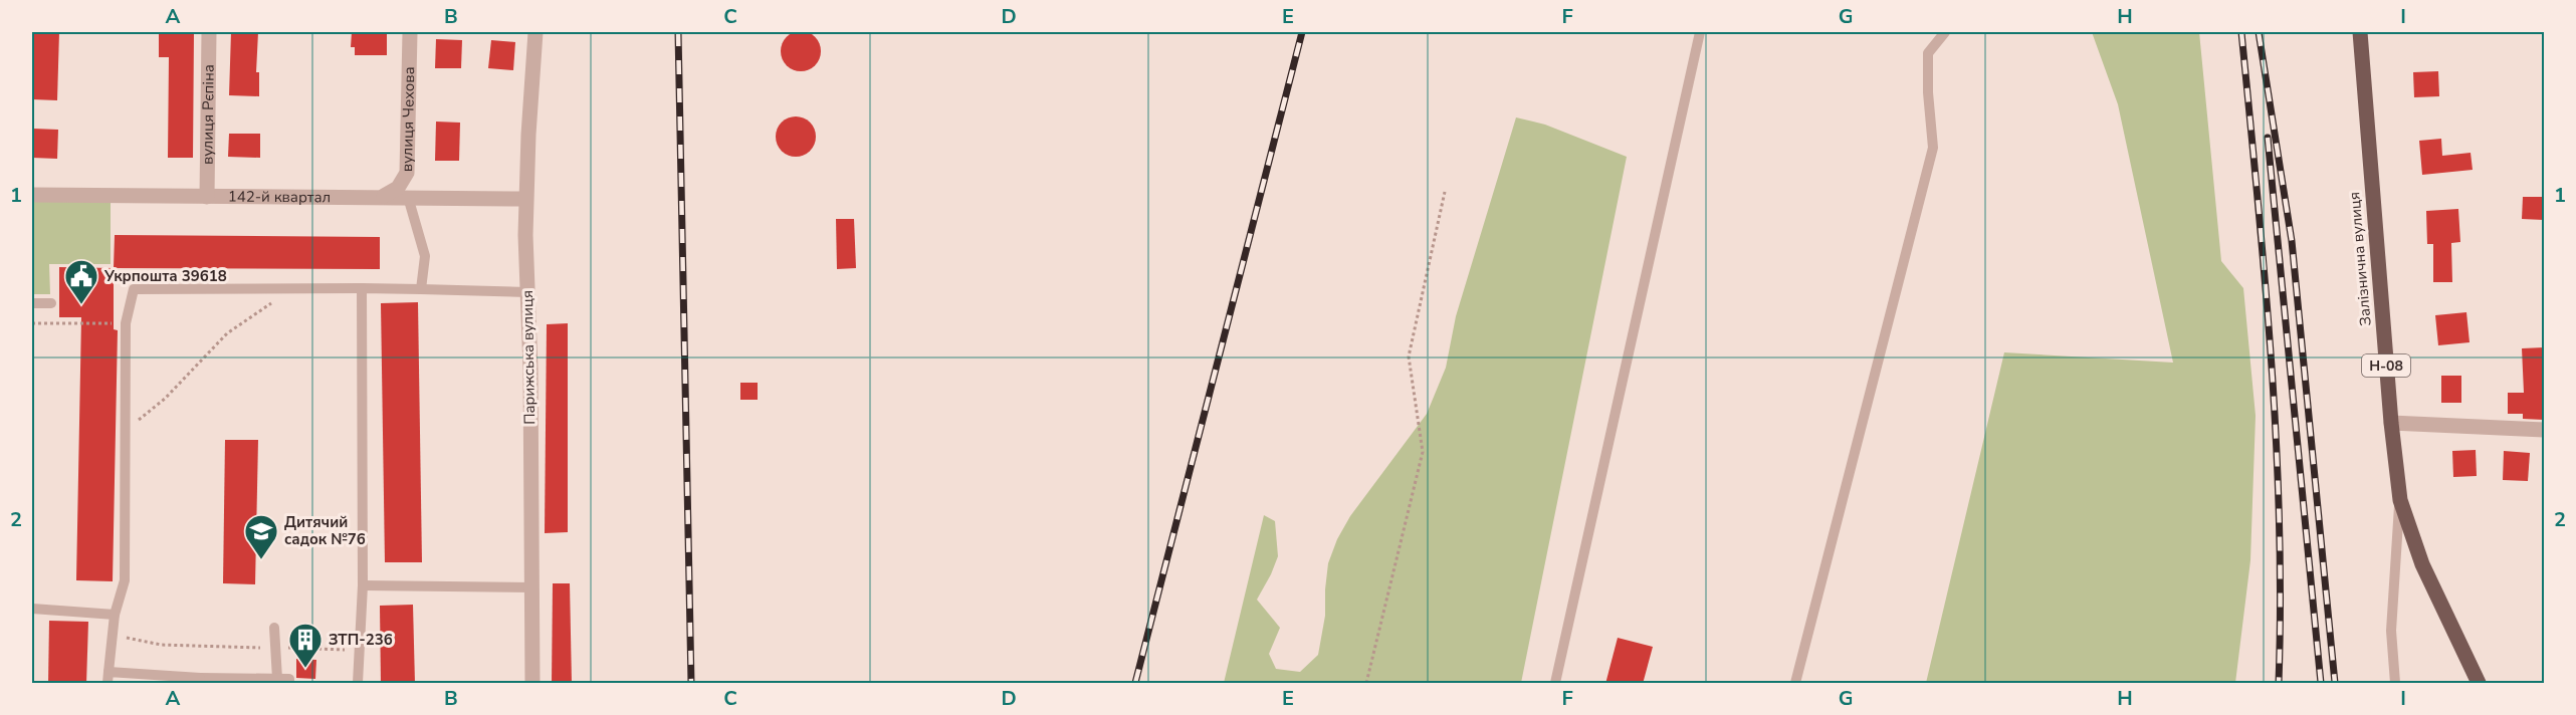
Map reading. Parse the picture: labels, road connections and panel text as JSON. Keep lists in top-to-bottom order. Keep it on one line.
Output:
{"streets":{"main road":["Залізнична вулиця","Н-08"],"street":["вулиця Рєпіна","вулиця Чехова","142-й квартал","Парижська вулиця"]},"crossings":[["вулиця Рєпіна","142-й квартал"],["вулиця Чехова","142-й квартал"],["142-й квартал","Парижська вулиця"]],"places":{"public building":["Укрпошта 39618"],"school or university":["Дитячий садок №76"],"building":["ЗТП-236"]},"grid":{"columns":["A","B","C","D","E","F","G","H","I"],"rows":["1","2"]}}
